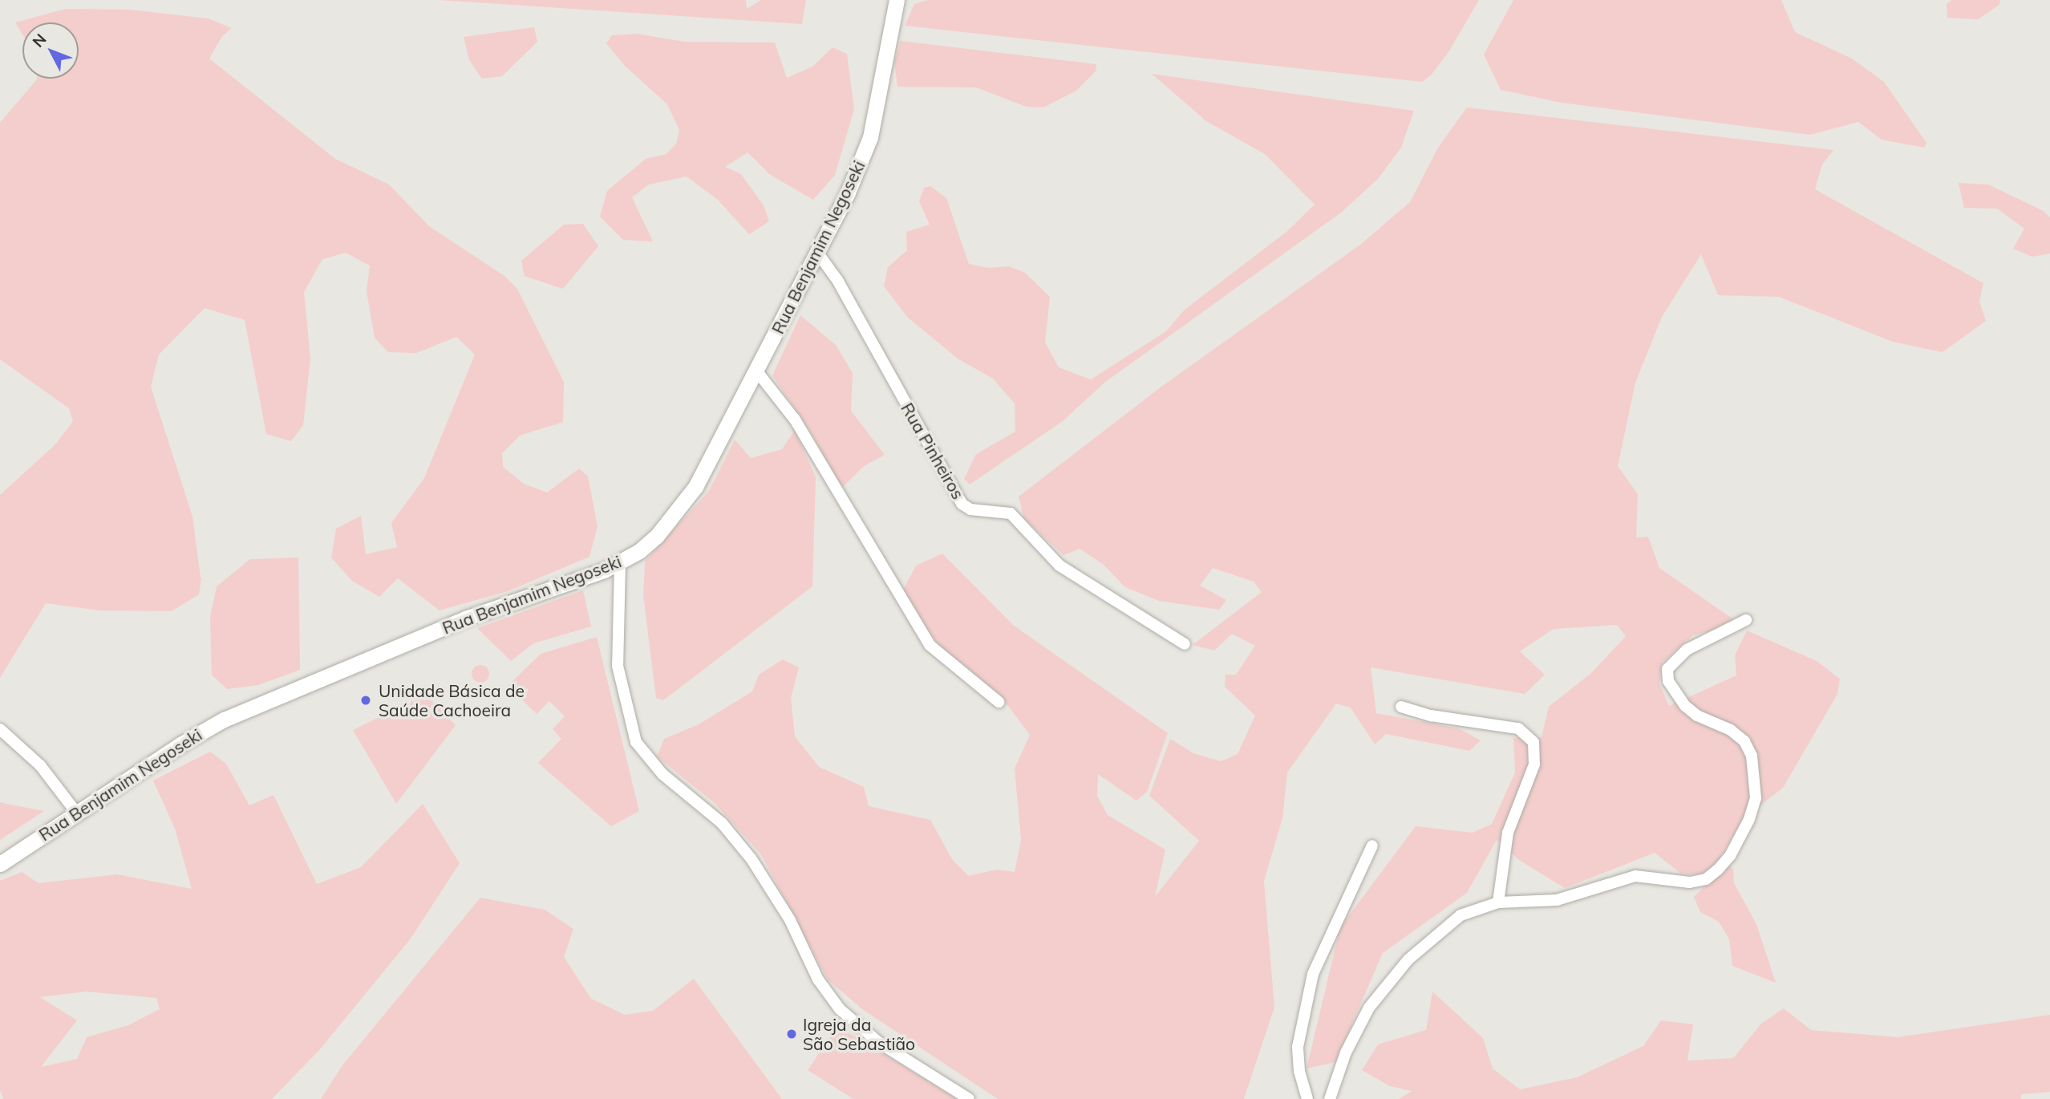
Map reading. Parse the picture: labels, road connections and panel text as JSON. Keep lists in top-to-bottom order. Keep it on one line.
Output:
{"streets":{"main road":["Rua Benjamim Negoseki"],"street":["Rua Pinheiros"]},"crossings":[["Rua Benjamim Negoseki","Rua Pinheiros"]],"places":["Unidade Básica de Saúde Cachoeira","Igreja da São Sebastião"],"north":"top left"}
